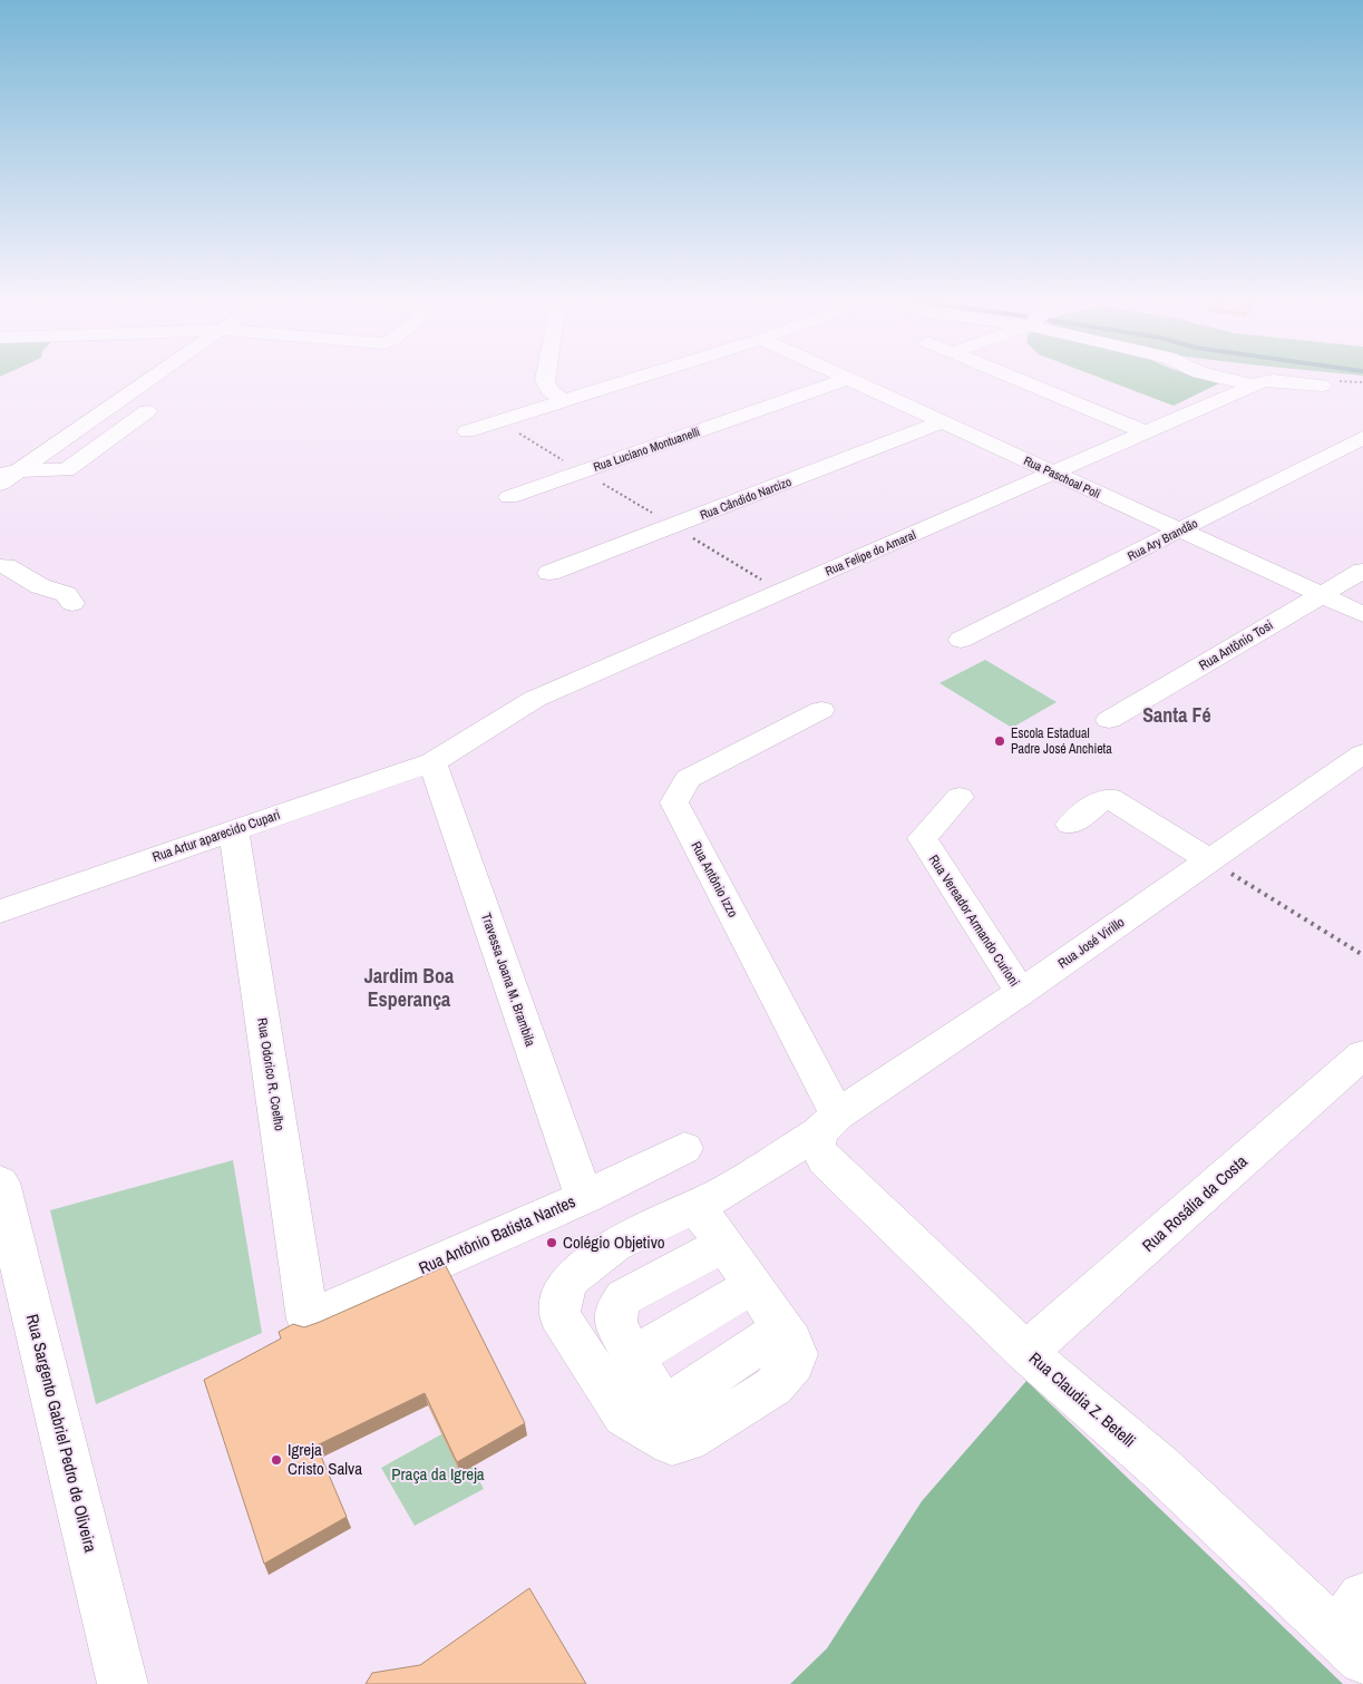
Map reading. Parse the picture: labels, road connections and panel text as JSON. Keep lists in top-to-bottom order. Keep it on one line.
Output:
{"streets":{"street":["Rua Luciano Montuanelli","Rua Paschoal Poli","Rua Cândido Narcizo","Rua Ary Brandão","Rua Felipe do Amaral","Rua Antônio Tosi","Rua Artur aparecido Cupari","Rua Antônio Izzo","Rua Vereador Armando Curioni","Rua José Virillo","Travessa Joana M. Brambila","Rua Odorico R. Coelho","Rua Rosália da Costa","Rua Antônio Batista Nantes","Rua Claudia Z. Betelli","Rua Sargento Gabriel Pedro de Oliveira"]},"crossings":[["Rua Paschoal Poli","Rua Cândido Narcizo"],["Rua Paschoal Poli","Rua Ary Brandão"],["Rua Paschoal Poli","Rua Felipe do Amaral"],["Rua Paschoal Poli","Rua Antônio Tosi"],["Rua Felipe do Amaral","Rua Artur aparecido Cupari"],["Rua Felipe do Amaral","Travessa Joana M. Brambila"],["Rua Artur aparecido Cupari","Travessa Joana M. Brambila"],["Rua Artur aparecido Cupari","Rua Odorico R. Coelho"],["Rua Antônio Izzo","Rua José Virillo"],["Rua Antônio Izzo","Rua Claudia Z. Betelli"],["Rua Vereador Armando Curioni","Rua José Virillo"],["Rua José Virillo","Rua Claudia Z. Betelli"],["Travessa Joana M. Brambila","Rua Antônio Batista Nantes"],["Rua Odorico R. Coelho","Rua Antônio Batista Nantes"],["Rua Rosália da Costa","Rua Claudia Z. Betelli"]],"districts":["Santa Fé","Jardim Boa Esperança"],"parks":["Praça da Igreja"],"places":["Escola Estadual Padre José Anchieta","Colégio Objetivo","Igreja Cristo Salva"]}
